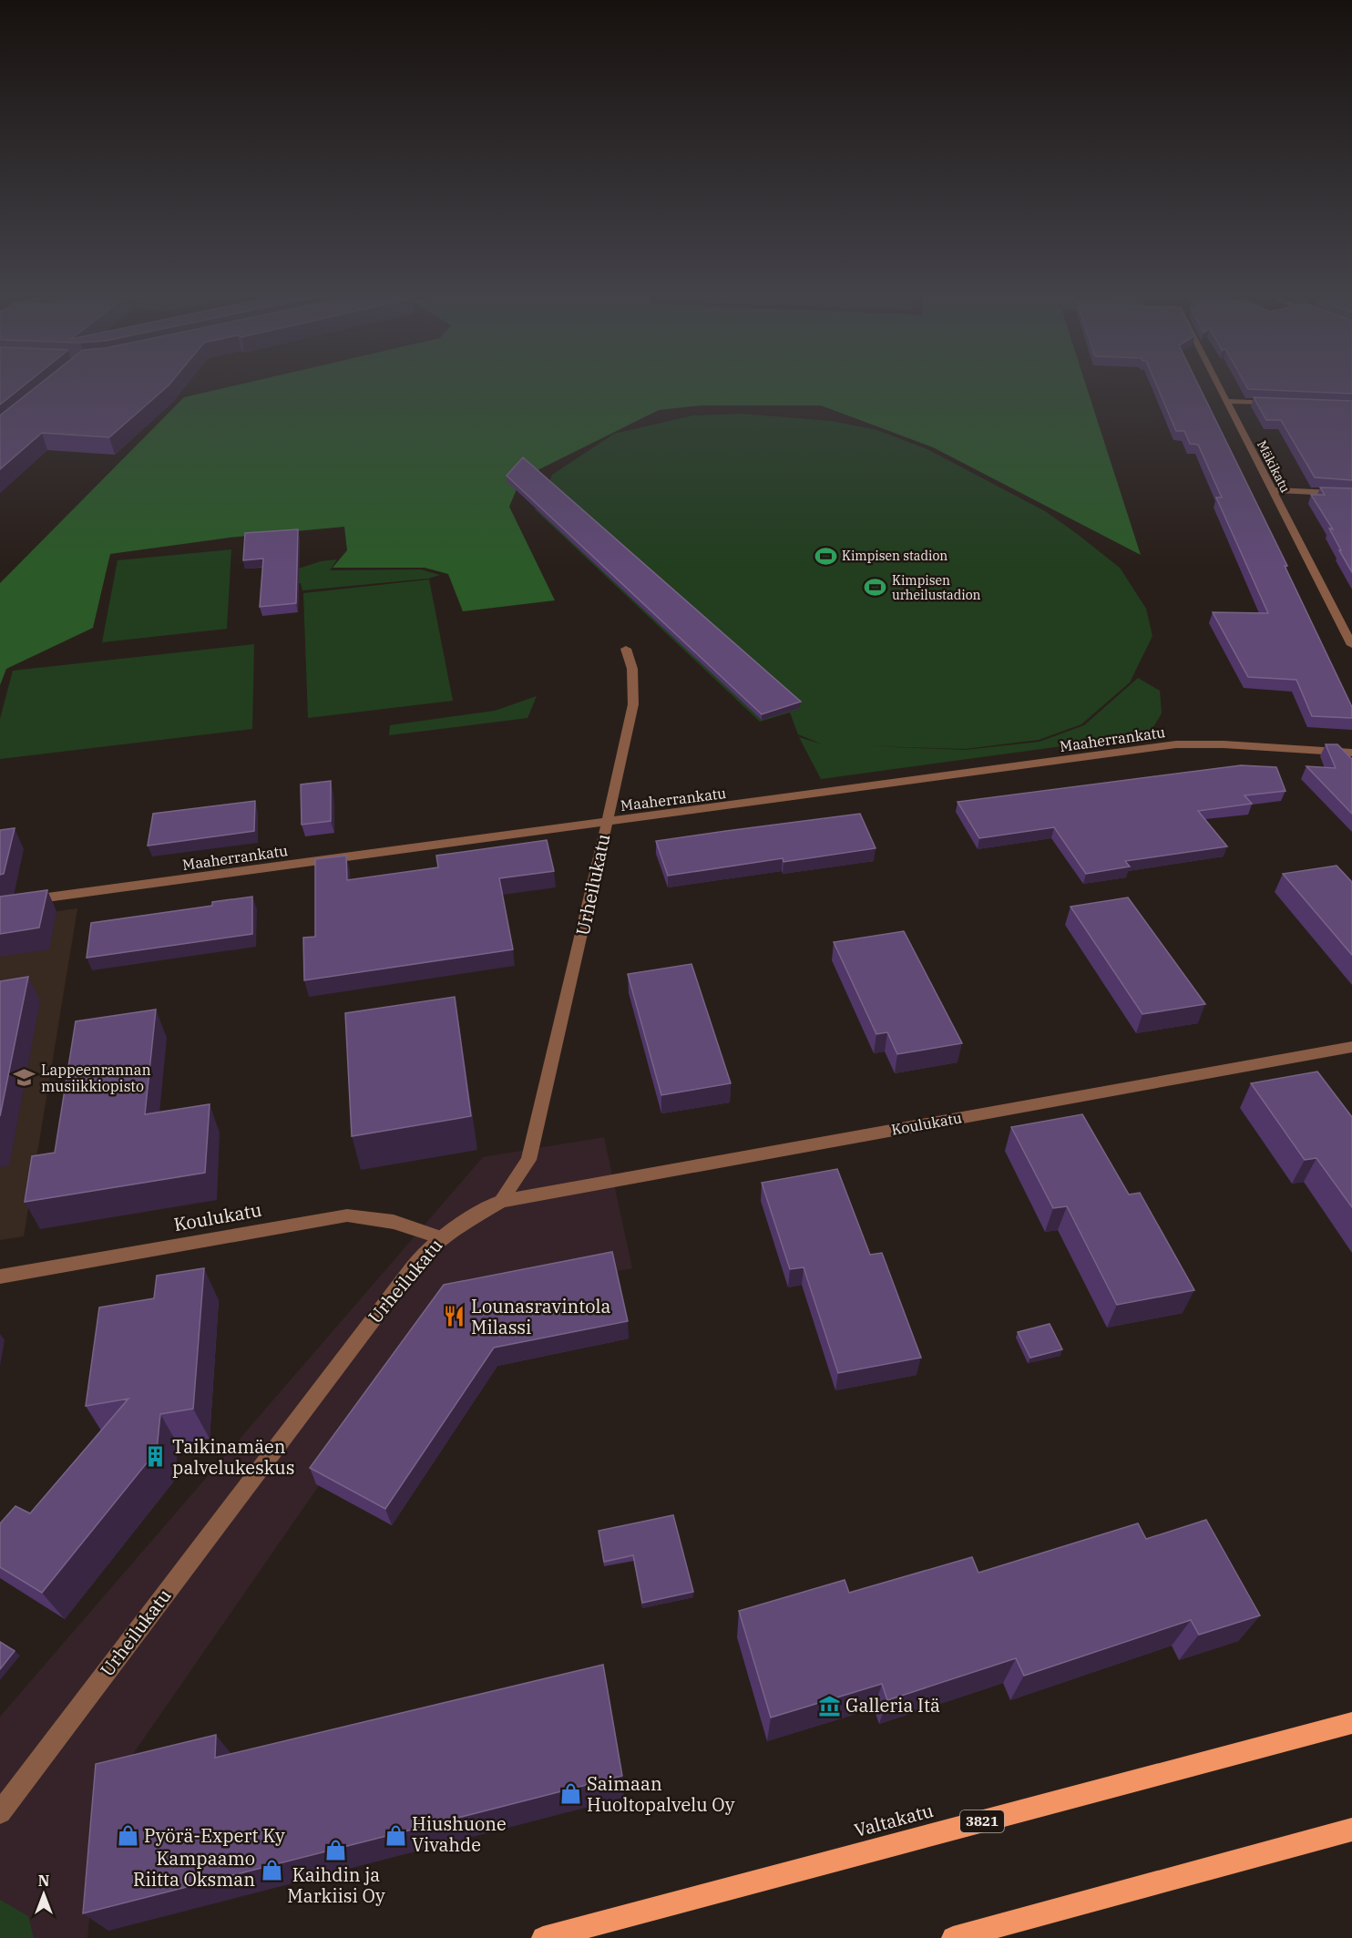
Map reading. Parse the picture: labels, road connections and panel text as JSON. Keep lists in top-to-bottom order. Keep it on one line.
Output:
{"streets":{"main road":["Valtakatu","3821"],"street":["Mäkikatu","Maaherrankatu","Urheilukatu","Koulukatu"]},"crossings":[["Maaherrankatu","Urheilukatu"],["Urheilukatu","Koulukatu"]],"places":{"sports":["Kimpisen stadion","Kimpisen urheilustadion"],"school or university":["Lappeenrannan musiikkiopisto"],"restaurant":["Lounasravintola Milassi"],"building":["Taikinamäen palvelukeskus"],"museum":["Galleria Itä"],"shop":["Saimaan Huoltopalvelu Oy","Hiushuone Vivahde","Pyörä-Expert Ky","Kaihdin ja Markiisi Oy","Kampaamo Riitta Oksman"]},"north":"top"}
